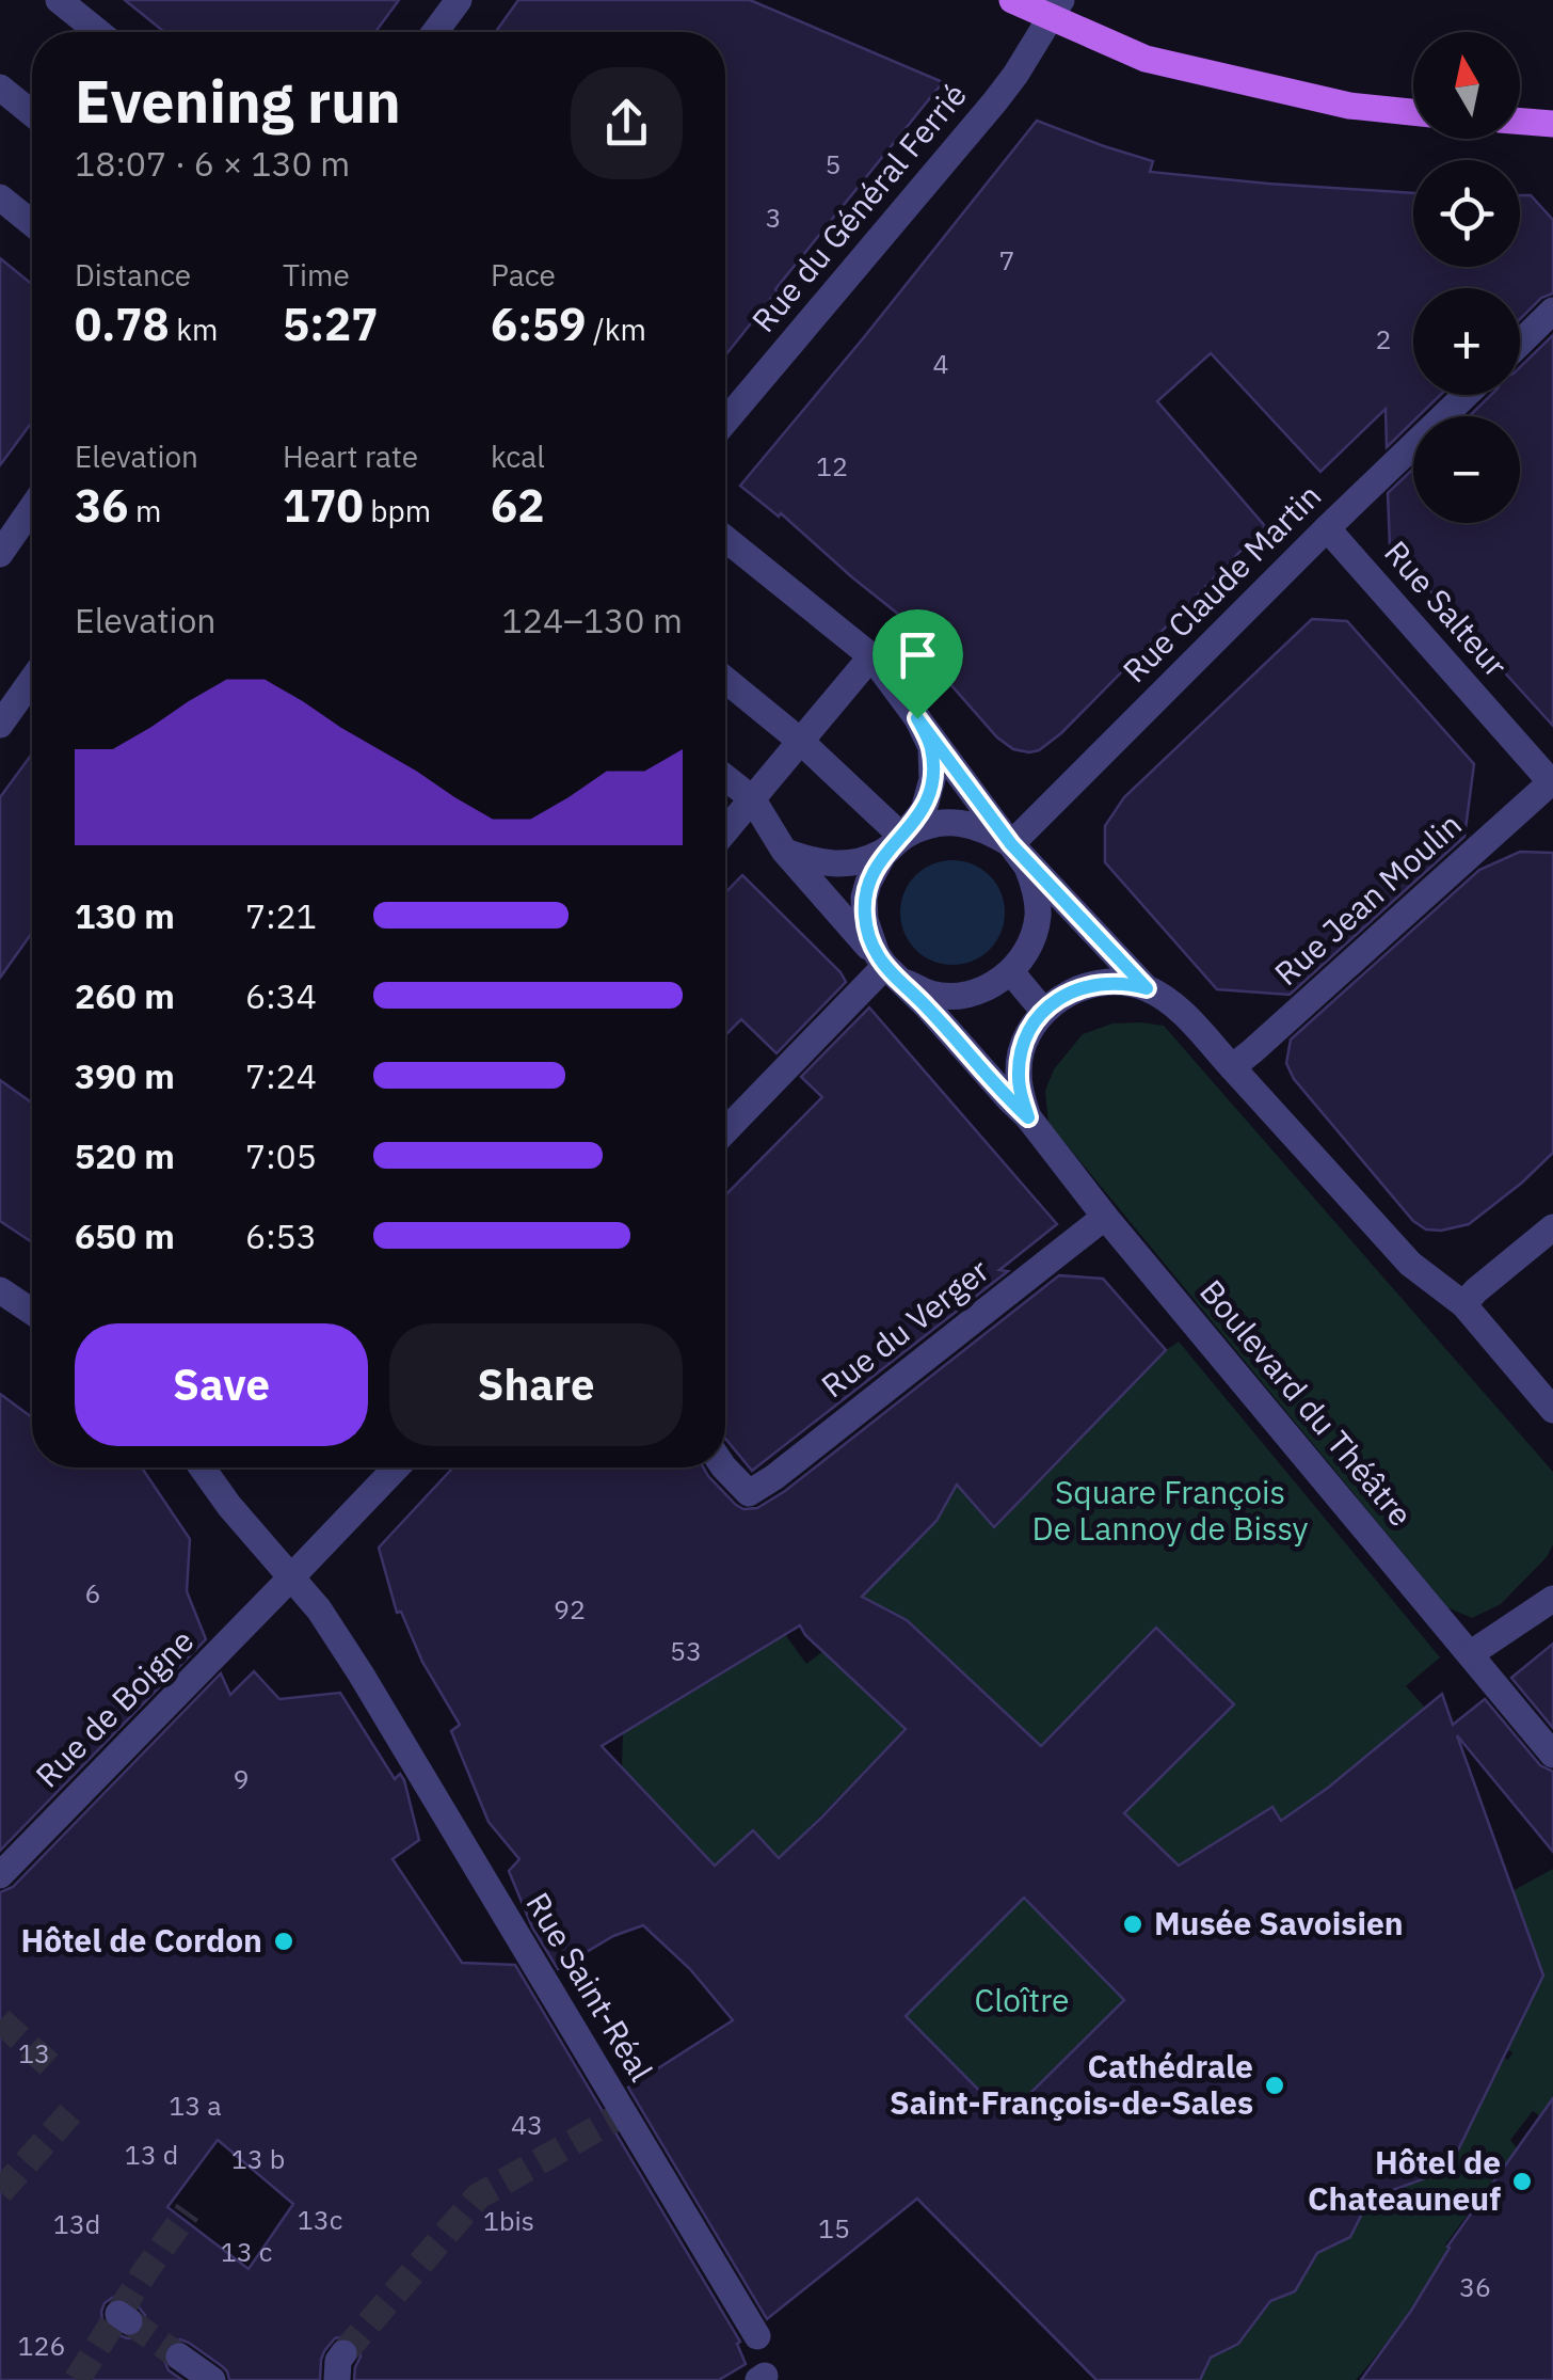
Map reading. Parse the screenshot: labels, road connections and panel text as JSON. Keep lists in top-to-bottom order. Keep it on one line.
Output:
{"streets":{"street":["Rue du Général Ferrié","Rue Claude Martin","Rue Salteur","Rue Jean Moulin","Rue du Verger","Boulevard du Théâtre","Rue de Boigne","Rue Saint-Réal"]},"crossings":[["Rue Claude Martin","Rue Salteur"],["Rue Claude Martin","Boulevard du Théâtre"],["Rue Salteur","Rue Jean Moulin"],["Rue du Verger","Boulevard du Théâtre"],["Rue de Boigne","Rue Saint-Réal"]],"parks":["Square François De Lannoy de Bissy","Cloître"],"places":["Musée Savoisien","Hôtel de Cordon","Cathédrale Saint-François-de-Sales","Hôtel de Chateauneuf"],"house_numbers":["5","3","7","2","4","12","6","92","53","9","13","13 a","43","13 d","13 b","13c","1bis","13d","15","13 c","36","126"],"north":"top","page":{"map_buttons":["+","−"],"heading":["Evening run","18:07 · 6 × 130 m"],"stats":[["Distance","0.78 km"],["Time","5:27"],["Pace","6:59 /km"],["Elevation","36 m"],["Heart rate","170 bpm"],["kcal","62"]],"chart":["Elevation","124–130 m"],"list":[{"name":"130 m","note":"7:21"},{"name":"260 m","note":"6:34"},{"name":"390 m","note":"7:24"},{"name":"520 m","note":"7:05"},{"name":"650 m","note":"6:53"}],"buttons":["Save","Share"]}}
